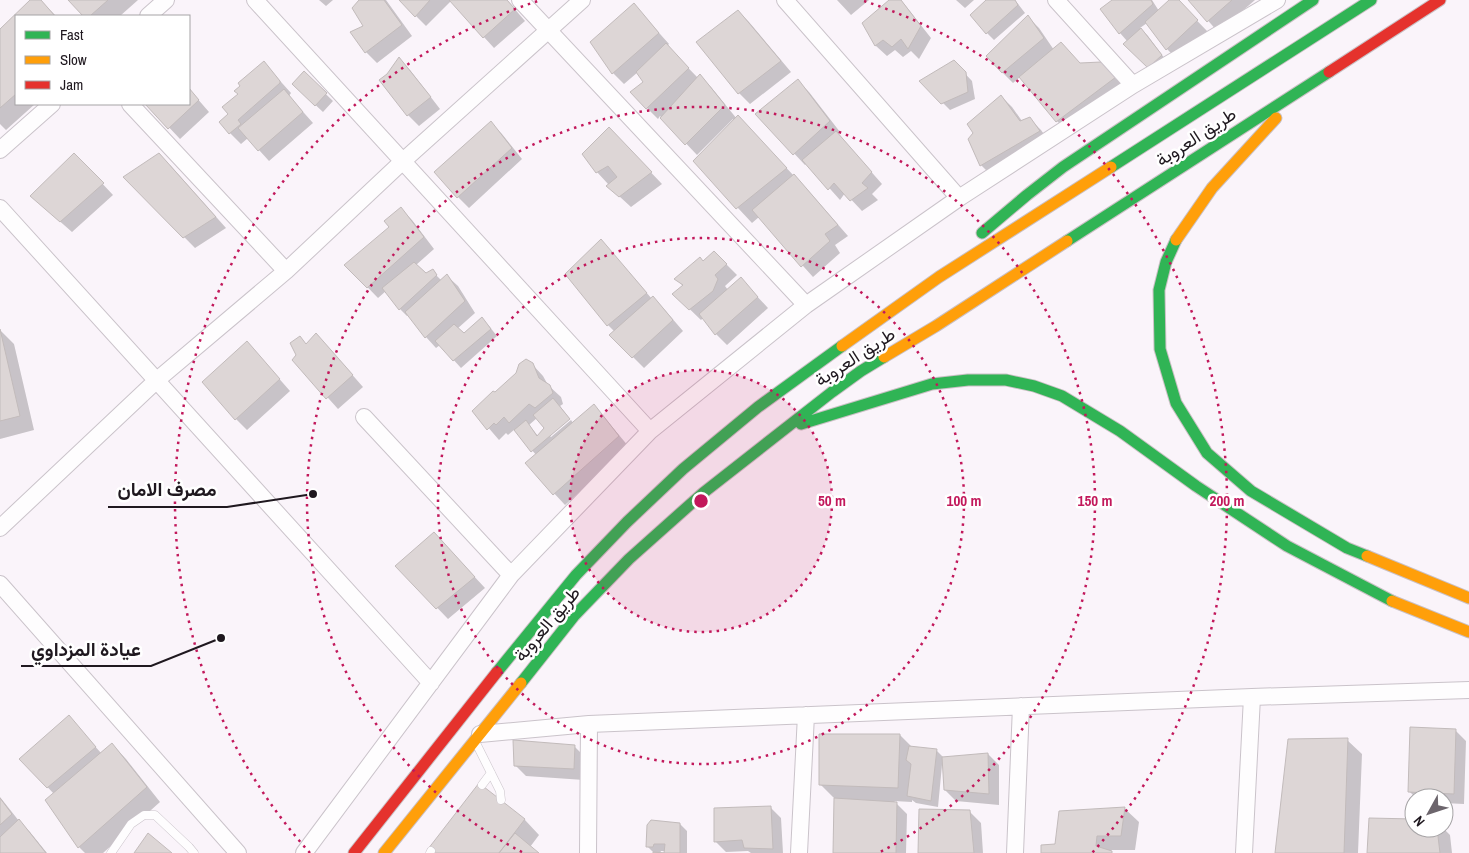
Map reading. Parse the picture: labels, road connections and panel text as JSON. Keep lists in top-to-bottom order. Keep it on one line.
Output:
{"streets":{"highway":["طريق العروبة"]},"places":["مصرف الامان","عيادة المزداوي"],"legend":["Fast","Slow","Jam"],"north":"bottom left","rings":["50 m","100 m","150 m","200 m"]}
